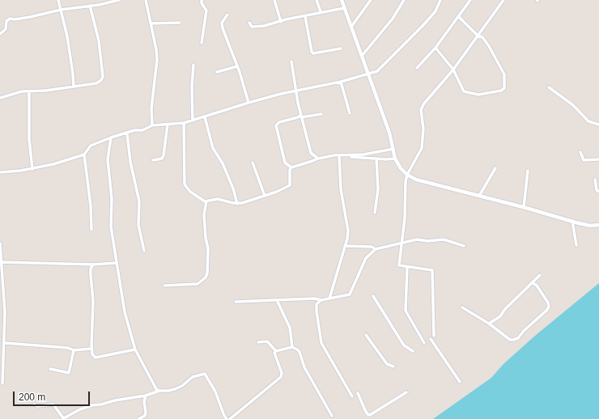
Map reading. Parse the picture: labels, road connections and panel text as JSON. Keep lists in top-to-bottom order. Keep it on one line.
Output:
{"scale_bar":"200 m"}
